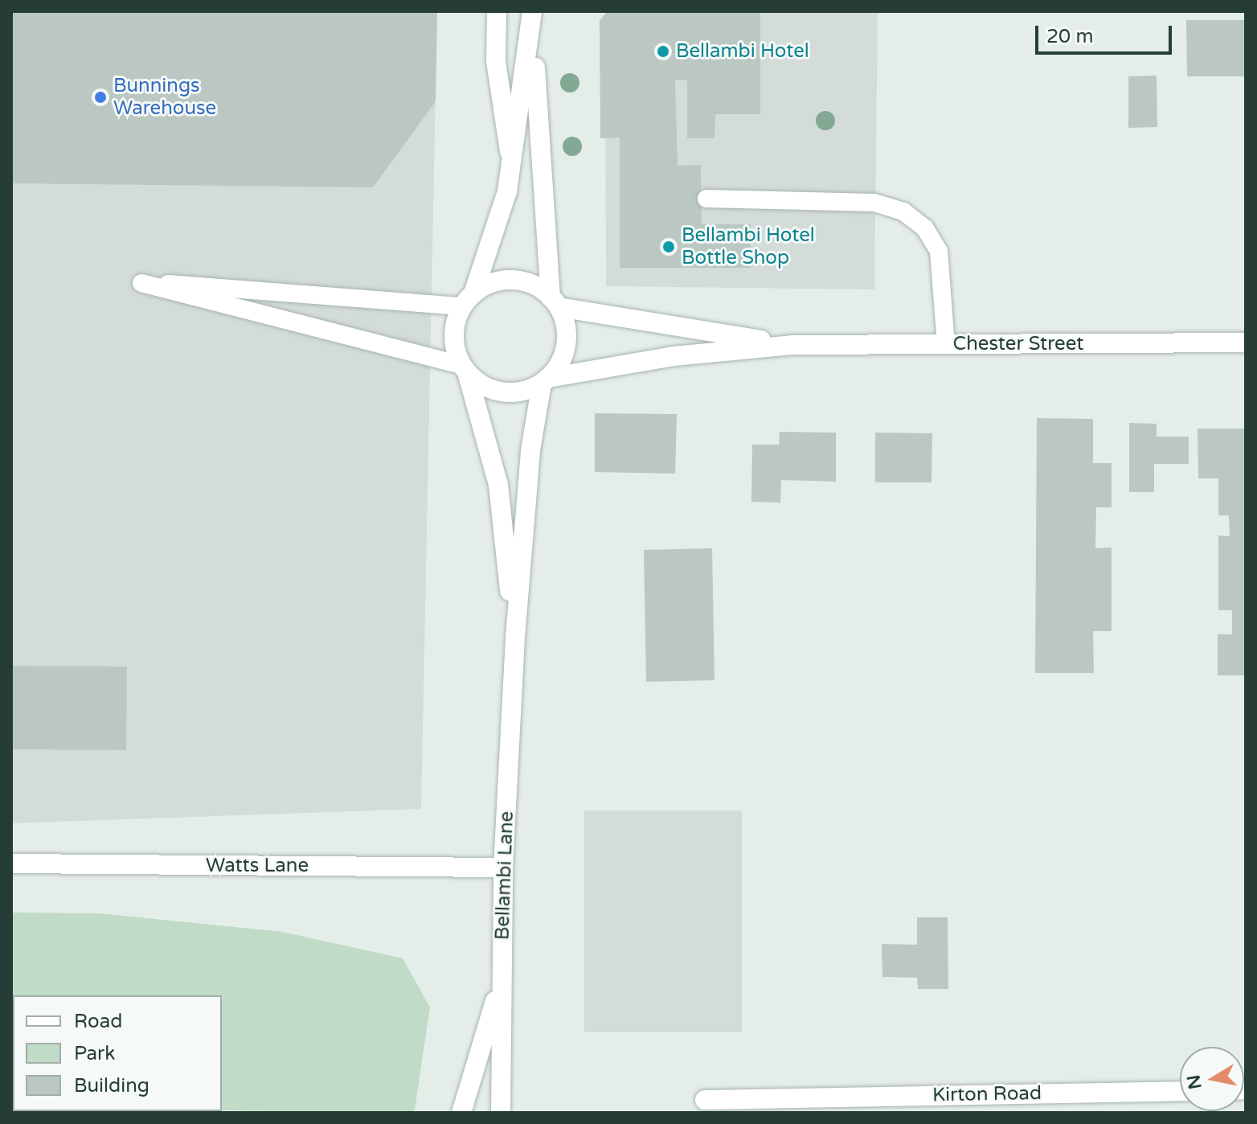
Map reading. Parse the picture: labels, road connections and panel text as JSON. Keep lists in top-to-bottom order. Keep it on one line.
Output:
{"streets":{"street":["Chester Street","Watts Lane","Bellambi Lane","Kirton Road"]},"crossings":[["Watts Lane","Bellambi Lane"]],"places":["Bellambi Hotel","Bunnings Warehouse","Bellambi Hotel Bottle Shop"],"legend":["Road","Park","Building"],"scale_bar":"20 m","north":"left"}
